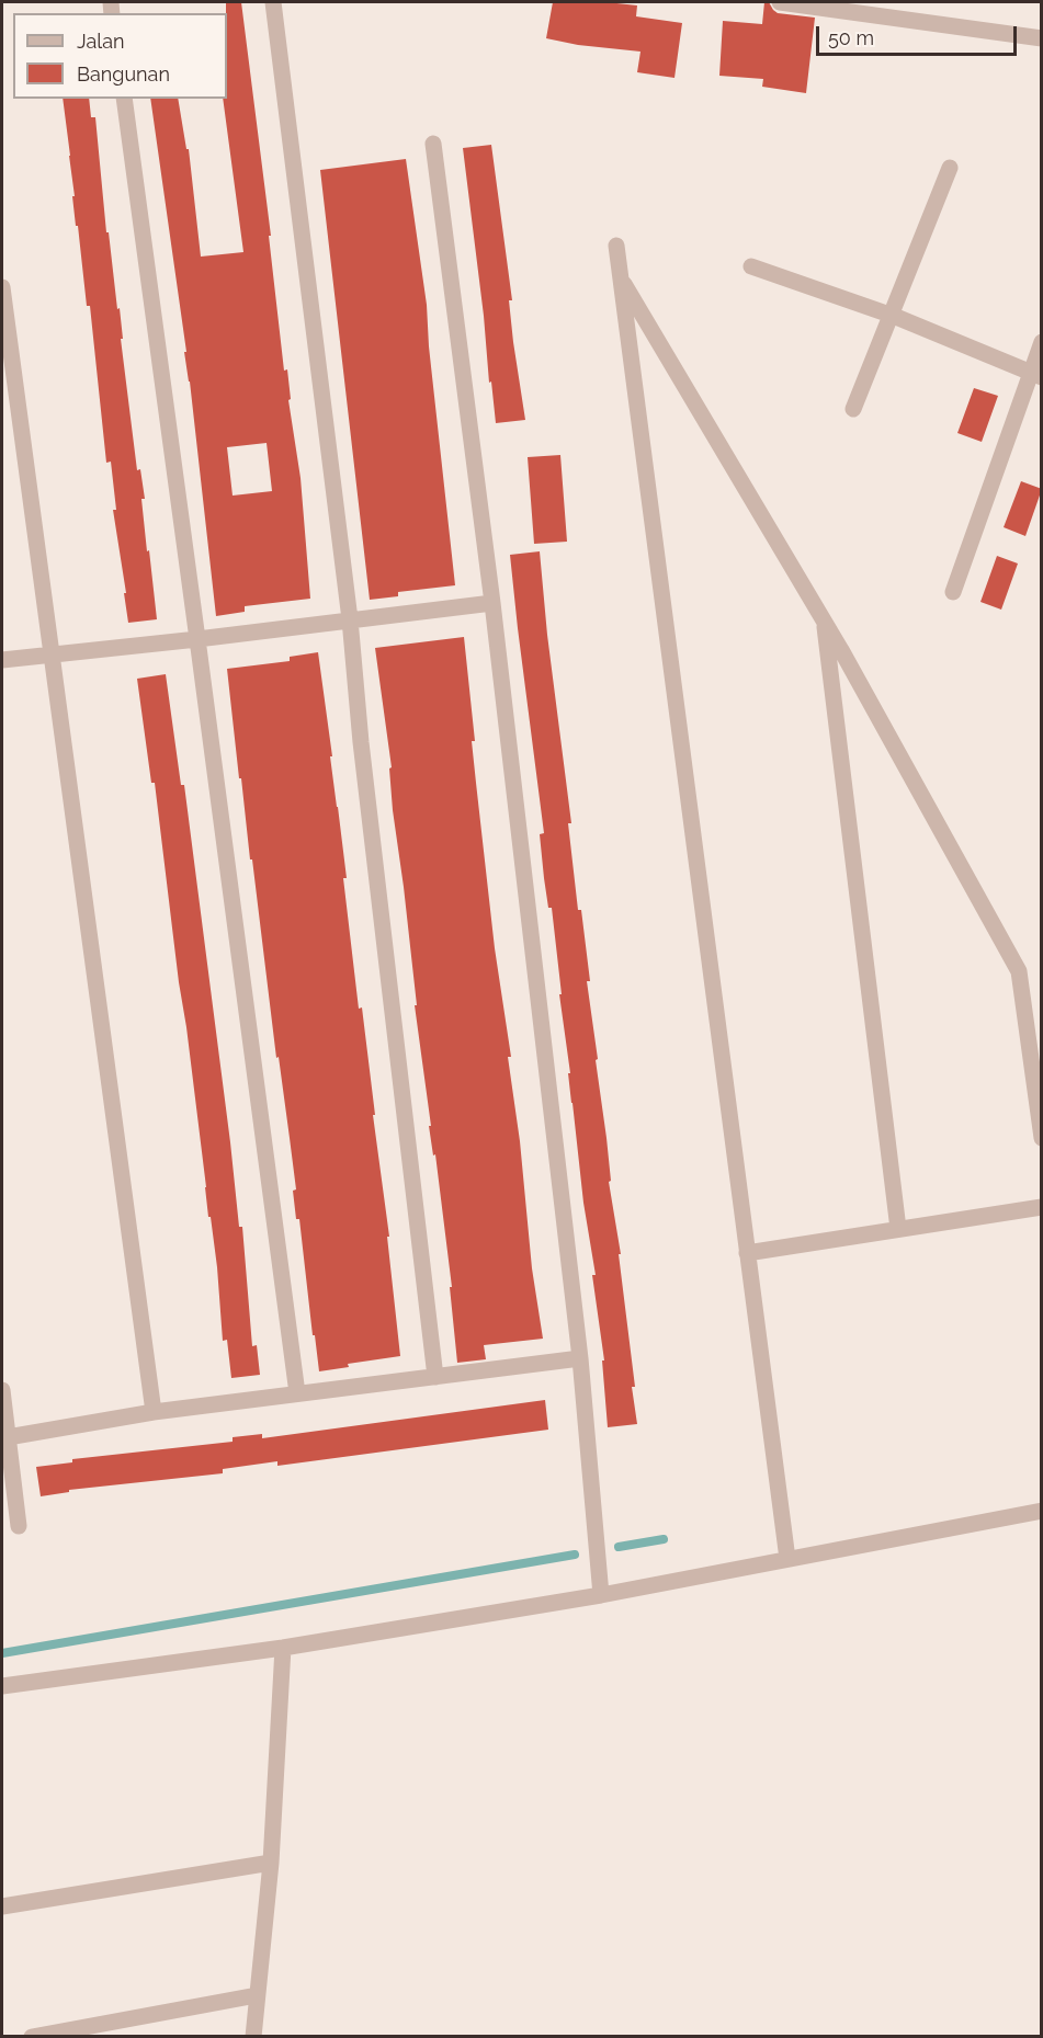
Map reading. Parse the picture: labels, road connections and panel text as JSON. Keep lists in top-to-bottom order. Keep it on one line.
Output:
{"legend":["Jalan","Bangunan"],"scale_bar":"50 m"}
